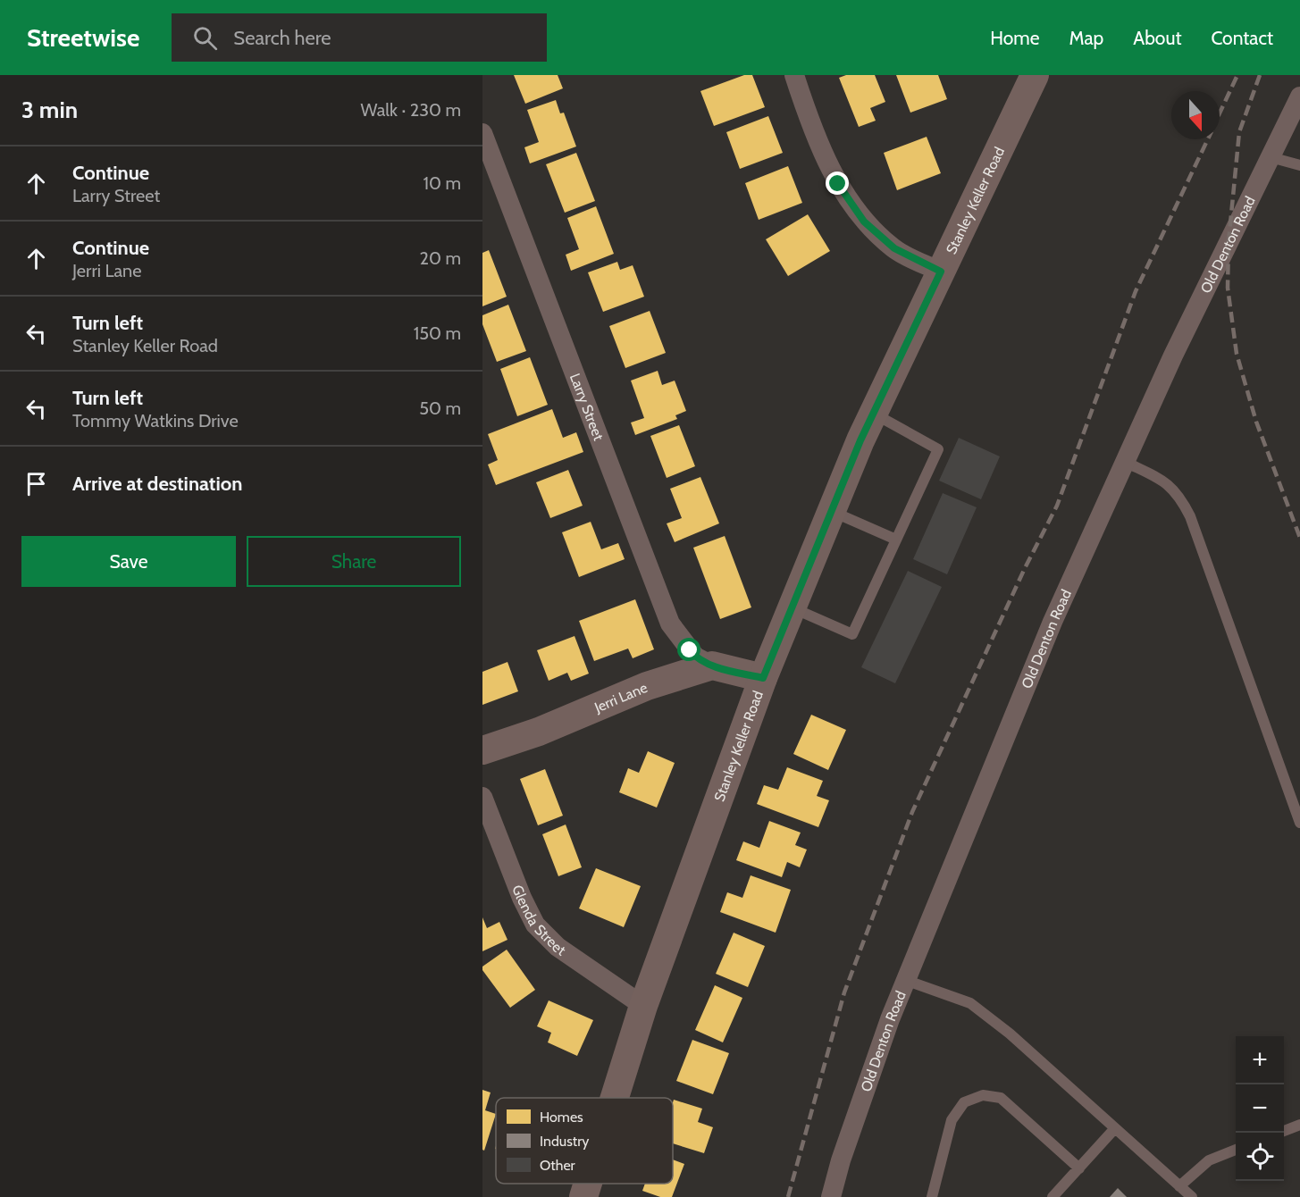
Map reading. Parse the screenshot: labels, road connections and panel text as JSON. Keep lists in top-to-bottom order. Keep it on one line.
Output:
{"streets":{"street":["Stanley Keller Road","Old Denton Road","Larry Street","Jerri Lane","Glenda Street"]},"crossings":[["Stanley Keller Road","Glenda Street"],["Larry Street","Jerri Lane"]],"legend":["Homes","Industry","Other"],"north":"bottom","page":{"header":"Streetwise","search":"Search here","nav":["Home","Map","About","Contact"],"heading":["3 min","Walk · 230 m"],"list":[["Continue","Larry Street","10 m"],["Continue","Jerri Lane","20 m"],["Turn left","Stanley Keller Road","150 m"],["Turn left","Tommy Watkins Drive","50 m"],"Arrive at destination"],"buttons":["Save","Share"],"map_buttons":["+","−"]}}
